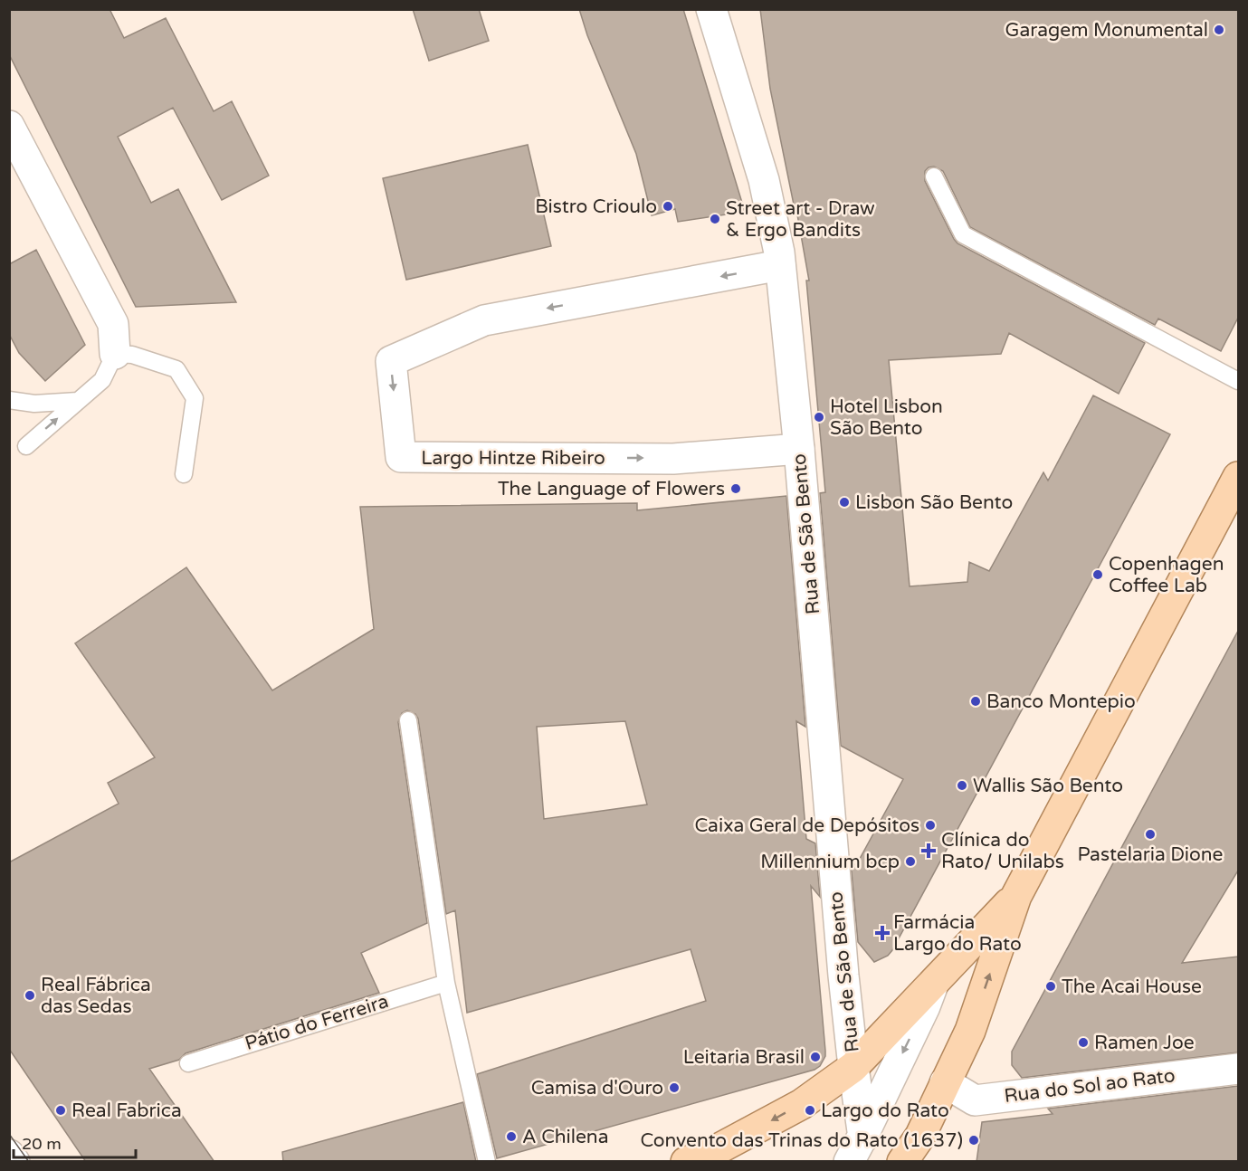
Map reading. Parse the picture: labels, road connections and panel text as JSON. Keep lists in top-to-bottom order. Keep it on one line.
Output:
{"streets":{"street":["Largo Hintze Ribeiro","Rua de São Bento","Rua do Sol ao Rato"],"lane":["Pátio do Ferreira"]},"crossings":[["Largo Hintze Ribeiro","Rua de São Bento"]],"places":{"other":["Garagem Monumental","Bistro Crioulo","Street art - Draw & Ergo Bandits","Hotel Lisbon São Bento","The Language of Flowers","Lisbon São Bento","Copenhagen Coffee Lab","Banco Montepio","Wallis São Bento","Caixa Geral de Depósitos","Pastelaria Dione","Millennium bcp","The Acai House","Real Fábrica das Sedas","Ramen Joe","Leitaria Brasil","Camisa d'Ouro","Real Fabrica","Largo do Rato","A Chilena","Convento das Trinas do Rato (1637)"],"health":["Clínica do Rato/ Unilabs","Farmácia Largo do Rato"]},"scale_bar":"20 m"}
